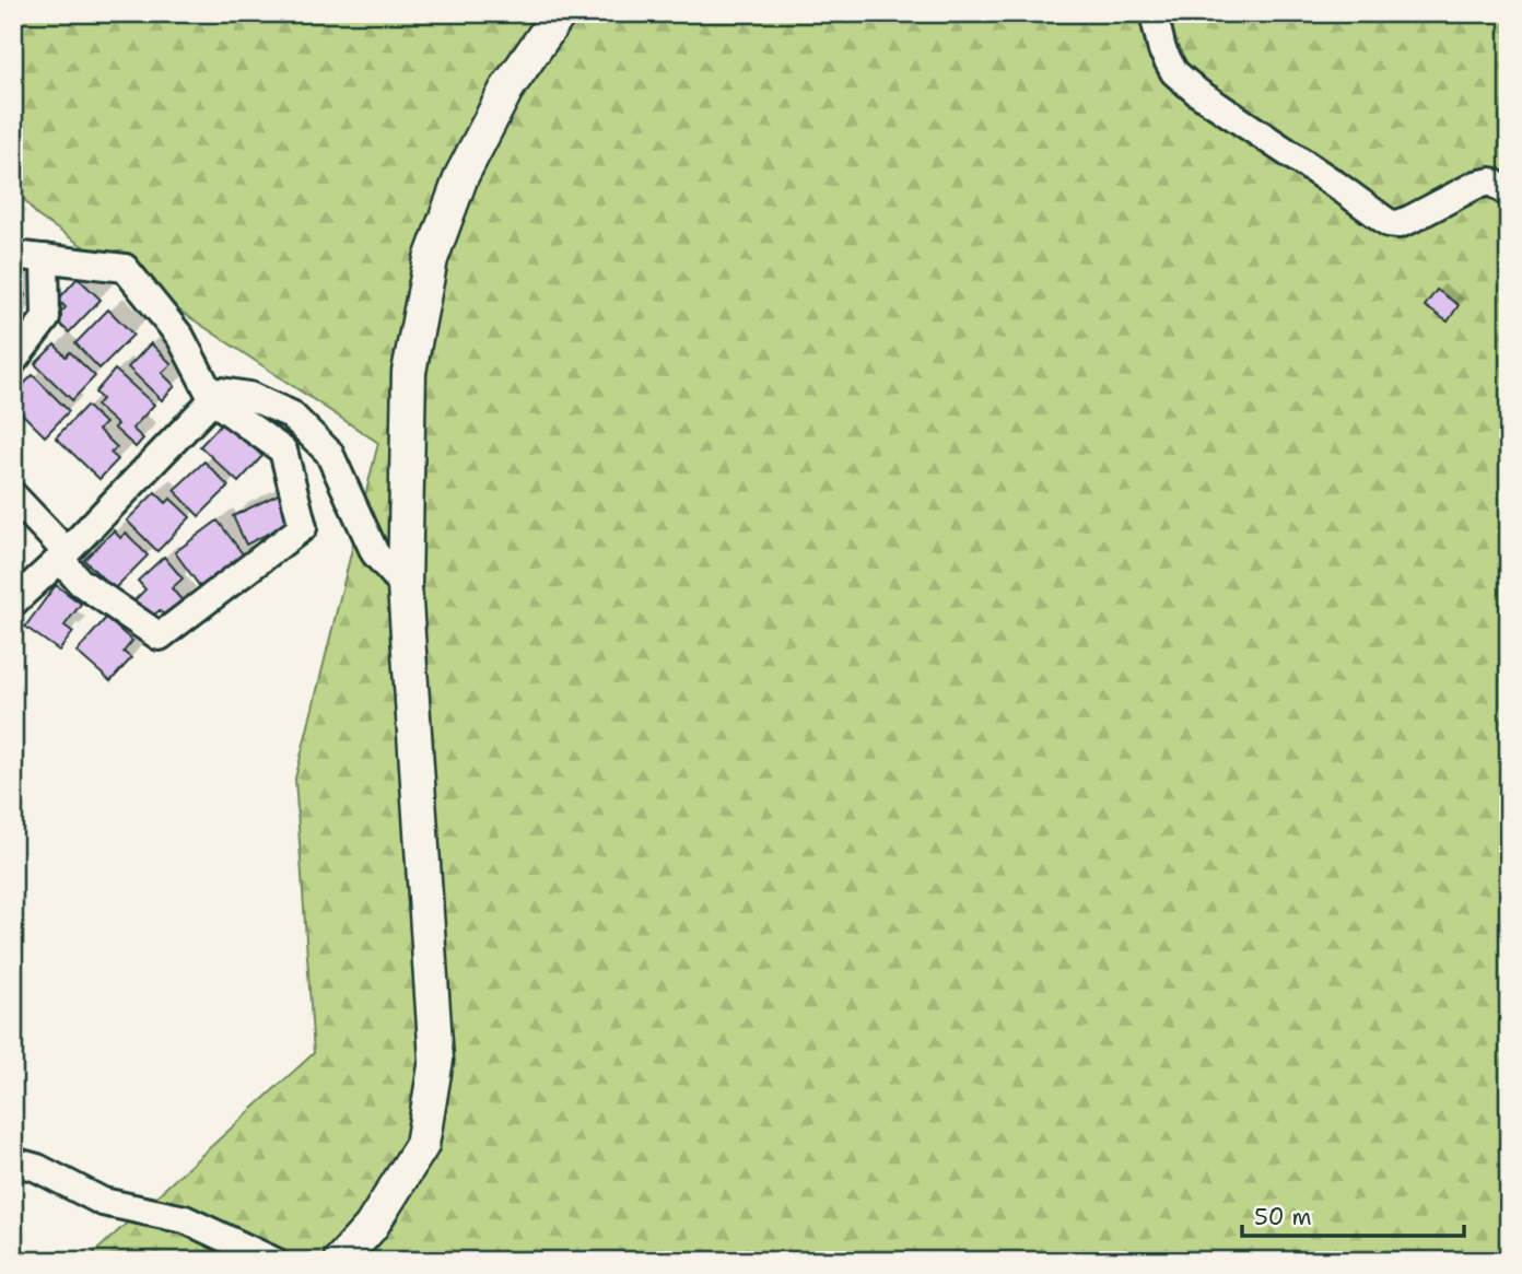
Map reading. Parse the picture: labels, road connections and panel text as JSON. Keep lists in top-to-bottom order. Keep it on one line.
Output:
{"scale_bar":"50 m"}
